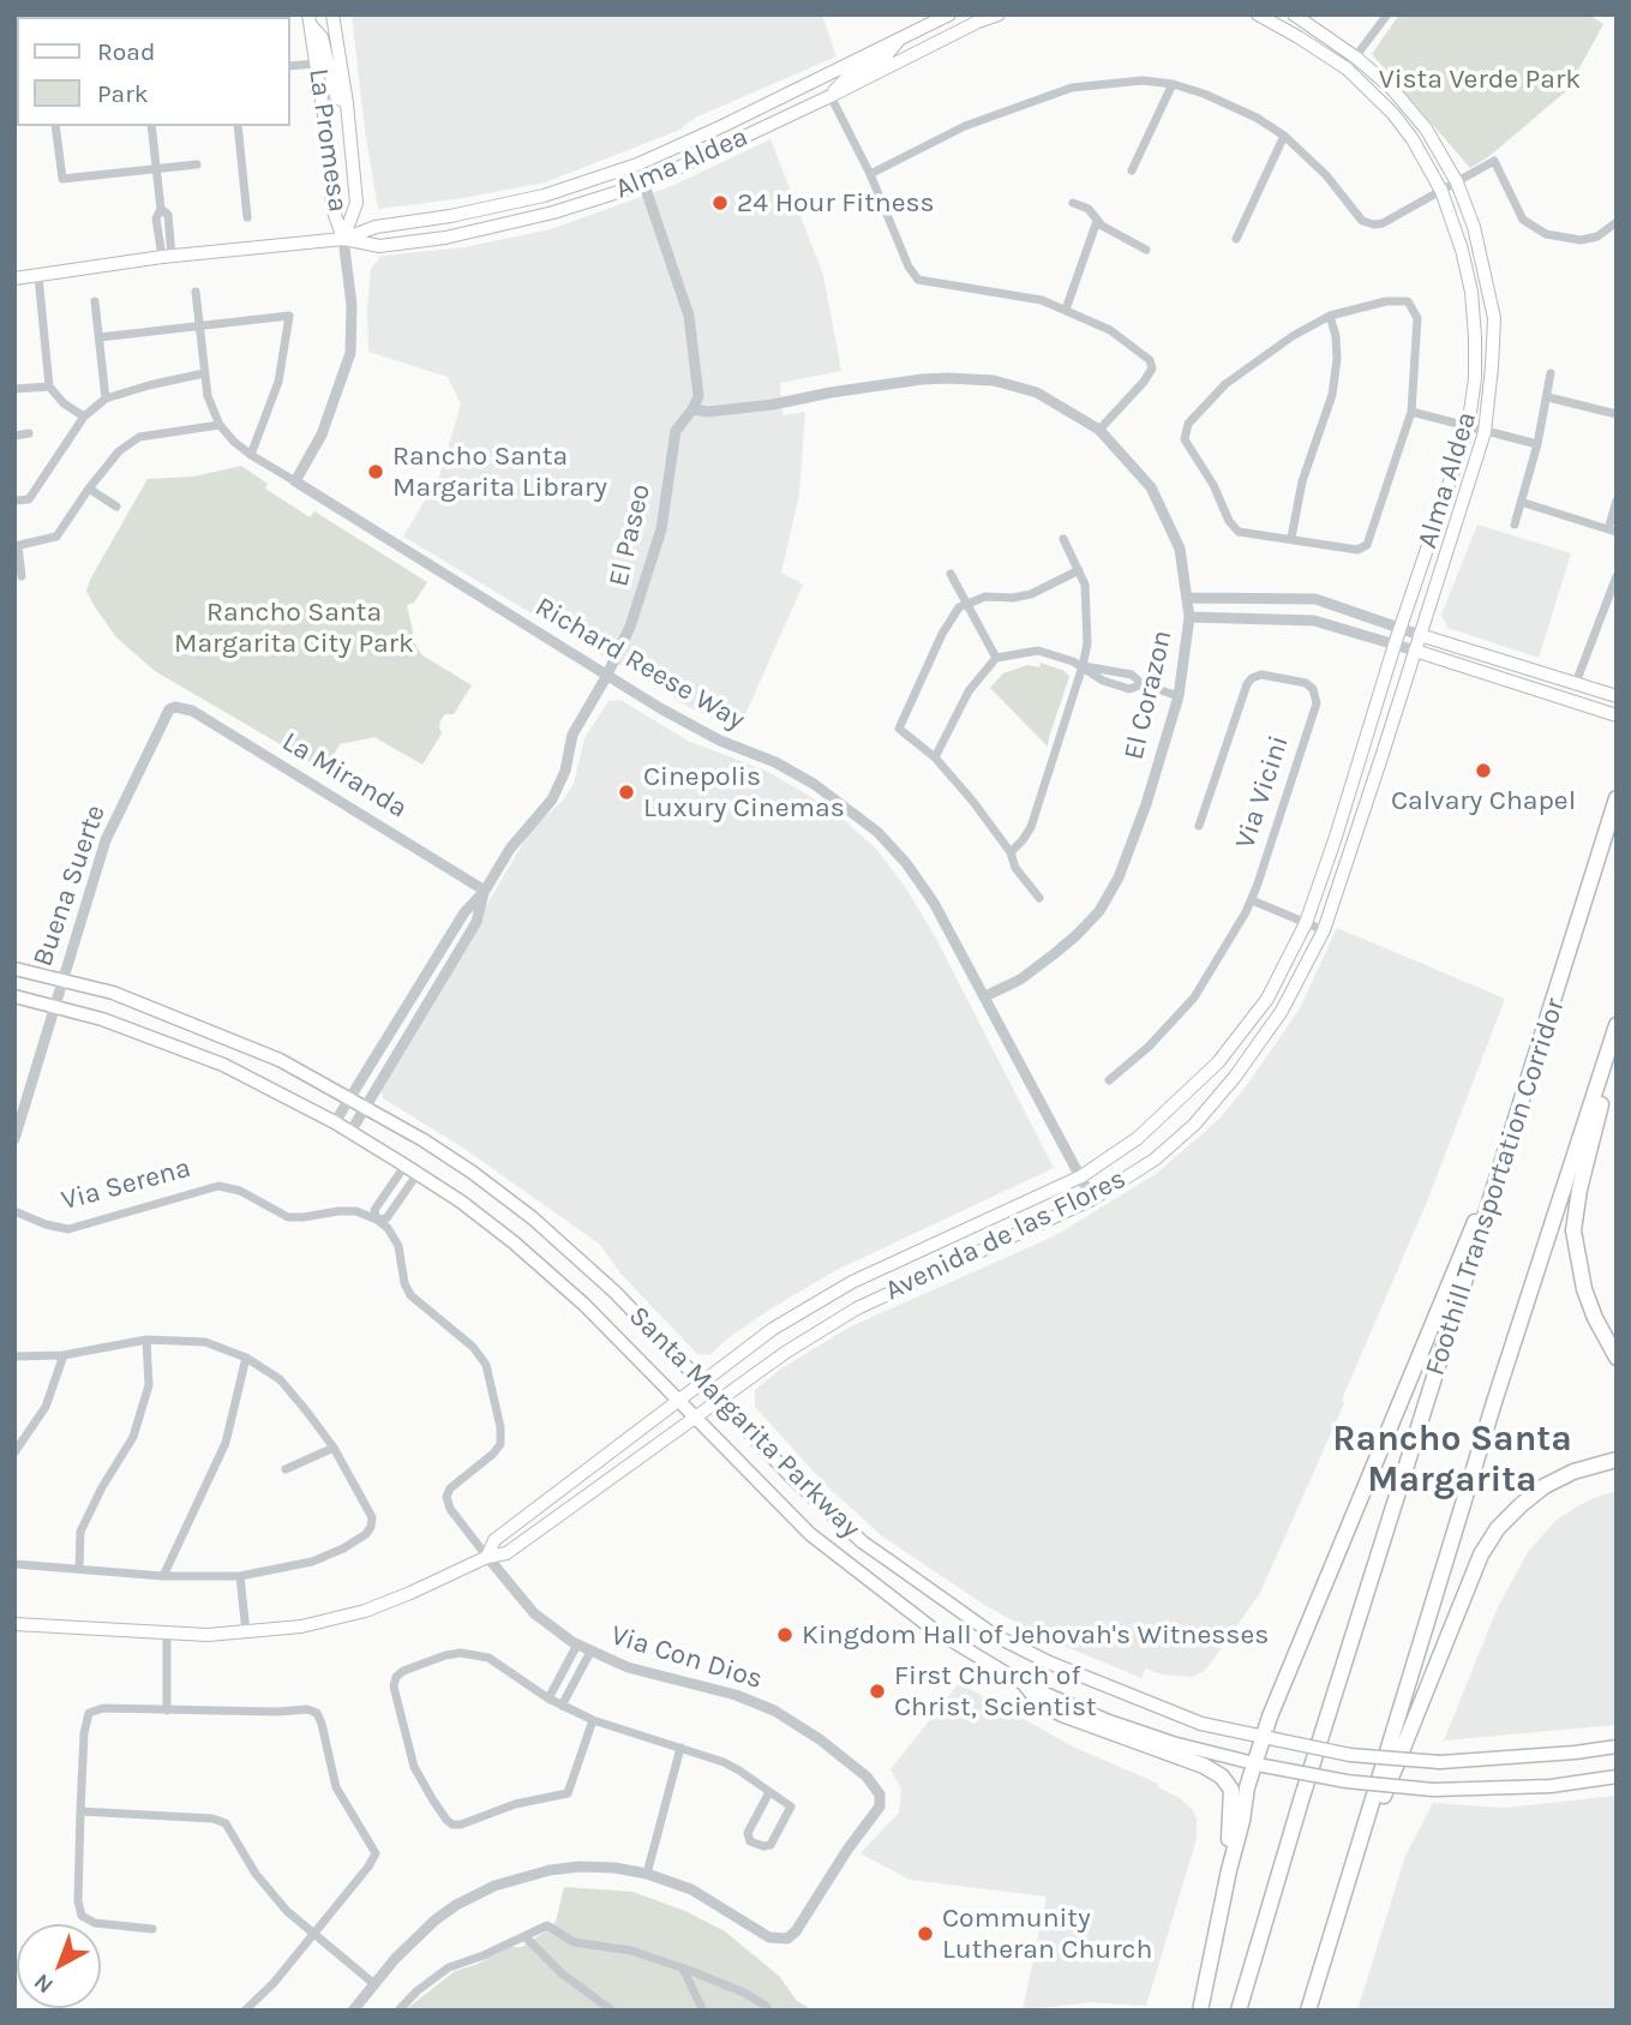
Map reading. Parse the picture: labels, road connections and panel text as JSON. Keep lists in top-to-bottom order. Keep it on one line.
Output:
{"streets":{"highway":["Foothill Transportation Corridor"],"main road":["La Promesa","Alma Aldea","Avenida de las Flores","Santa Margarita Parkway"],"street":["El Paseo","Richard Reese Way","El Corazon","La Miranda","Via Vicini","Buena Suerte","Via Serena","Via Con Dios"]},"crossings":[["La Promesa","Alma Aldea"],["Alma Aldea","El Paseo"],["Alma Aldea","Avenida de las Flores"],["El Paseo","Richard Reese Way"],["El Paseo","El Corazon"],["El Paseo","La Miranda"],["El Paseo","Santa Margarita Parkway"],["Richard Reese Way","El Corazon"],["Richard Reese Way","Avenida de las Flores"],["La Miranda","Buena Suerte"],["Buena Suerte","Santa Margarita Parkway"],["Avenida de las Flores","Santa Margarita Parkway"],["Avenida de las Flores","Via Con Dios"]],"districts":["Rancho Santa Margarita"],"parks":["Vista Verde Park","Rancho Santa Margarita City Park"],"places":["24 Hour Fitness","Rancho Santa Margarita Library","Calvary Chapel","Cinepolis Luxury Cinemas","Kingdom Hall of Jehovah's Witnesses","First Church of Christ, Scientist","Community Lutheran Church"],"legend":["Road","Park"],"north":"bottom left"}
